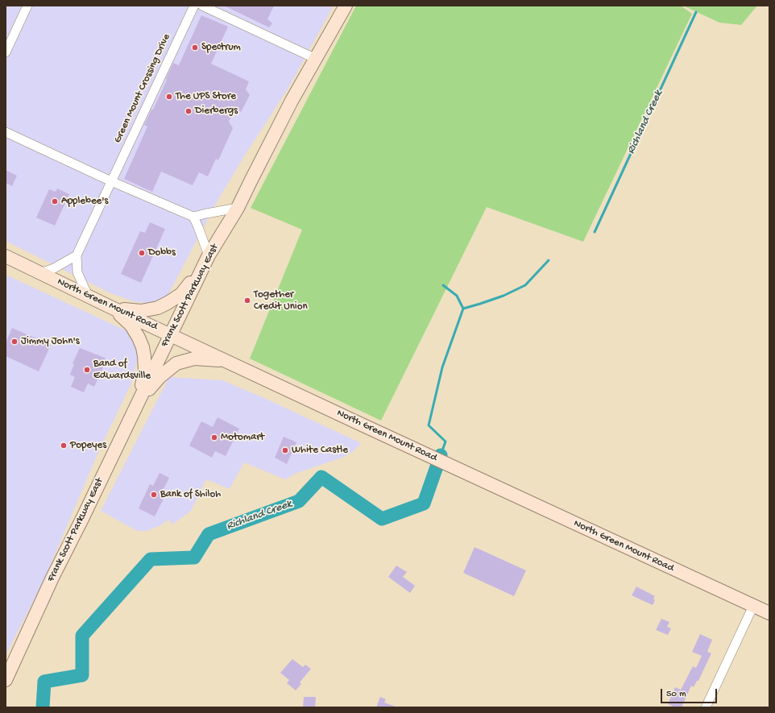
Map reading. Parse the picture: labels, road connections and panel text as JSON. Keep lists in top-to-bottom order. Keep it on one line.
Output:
{"streets":{"main road":["Frank Scott Parkway East","North Green Mount Road"],"street":["Green Mount Crossing Drive"]},"crossings":[["Frank Scott Parkway East","North Green Mount Road"]],"water":["Richland Creek"],"places":["Spectrum","The UPS Store","Dierbergs","Applebee's","Dobbs","Together Credit Union","Jimmy John's","Band of Edwardsville","Motomart","Popeyes","White Castle","Bank of Shiloh"],"scale_bar":"50 m"}
